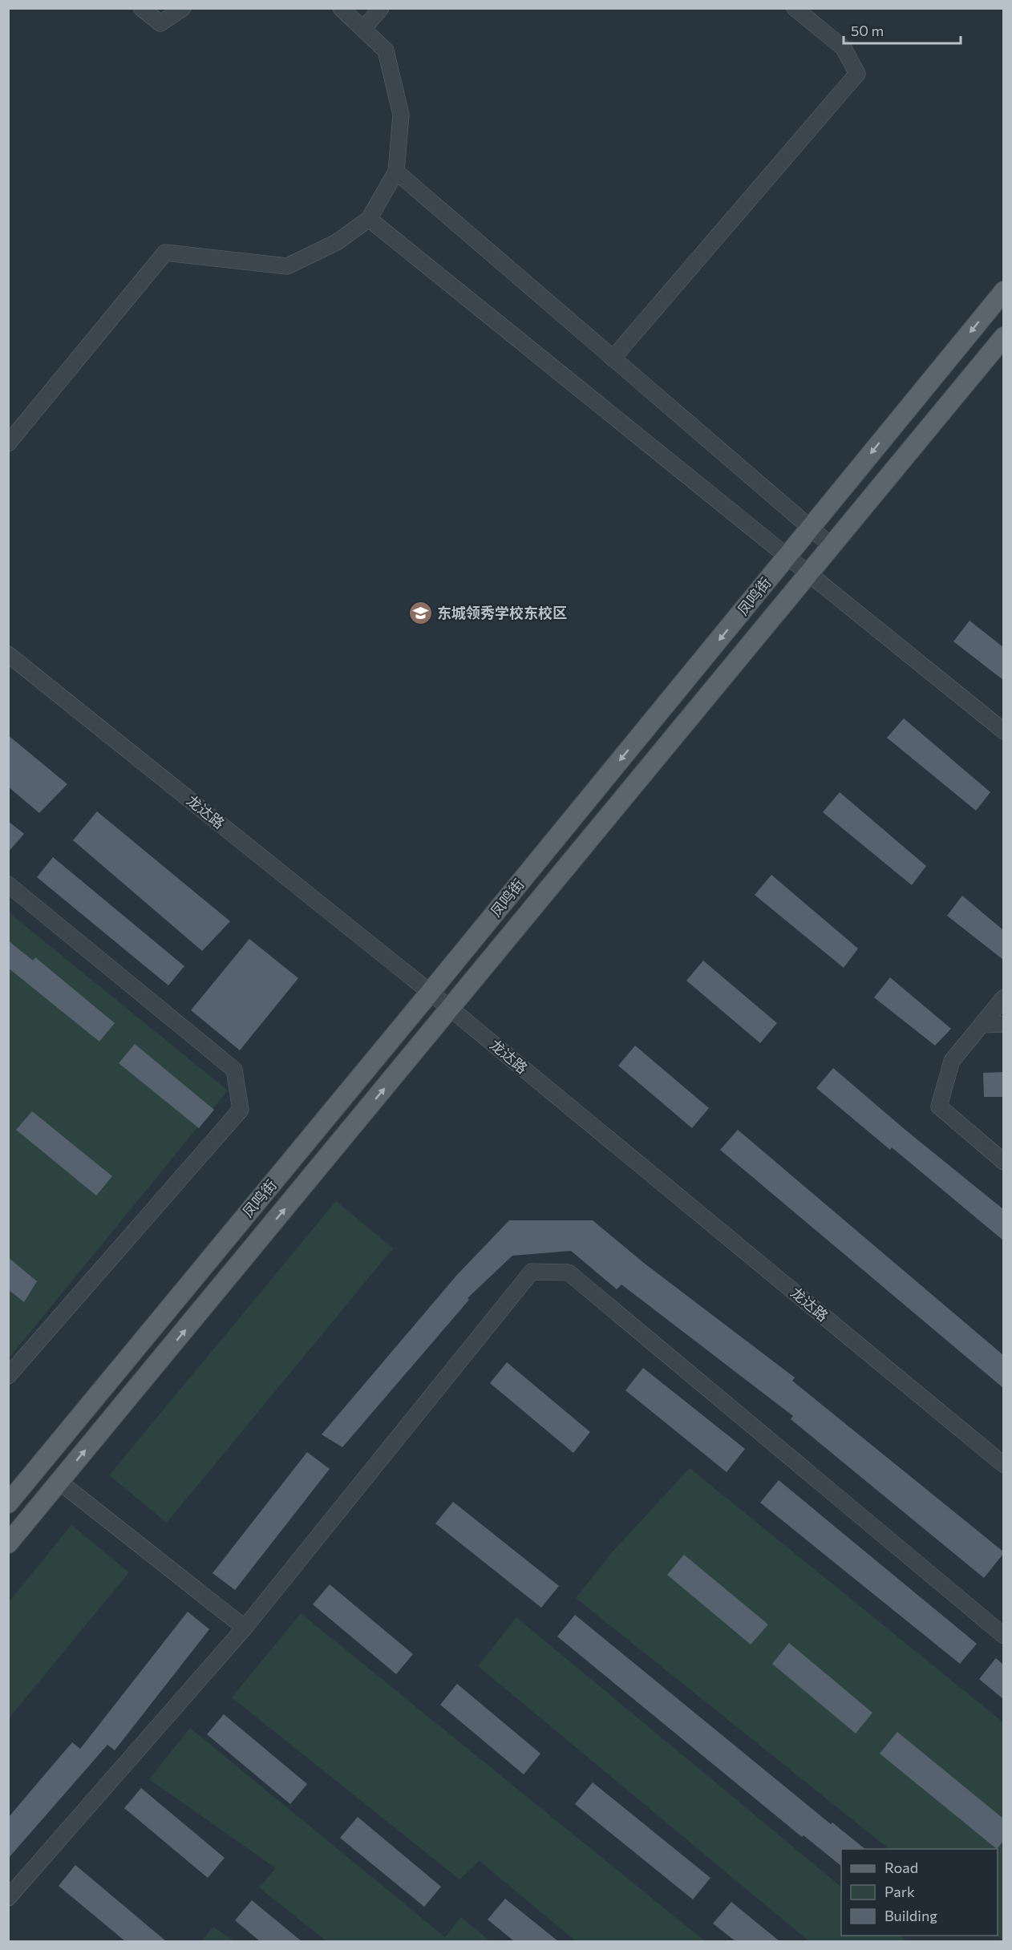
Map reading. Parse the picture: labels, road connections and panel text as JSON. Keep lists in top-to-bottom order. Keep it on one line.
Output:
{"streets":{"main road":["凤鸣街"],"street":["龙达路"]},"crossings":[["凤鸣街","龙达路"]],"places":{"school or university":["东城领秀学校东校区"]},"legend":["Road","Park","Building"],"scale_bar":"50 m"}
